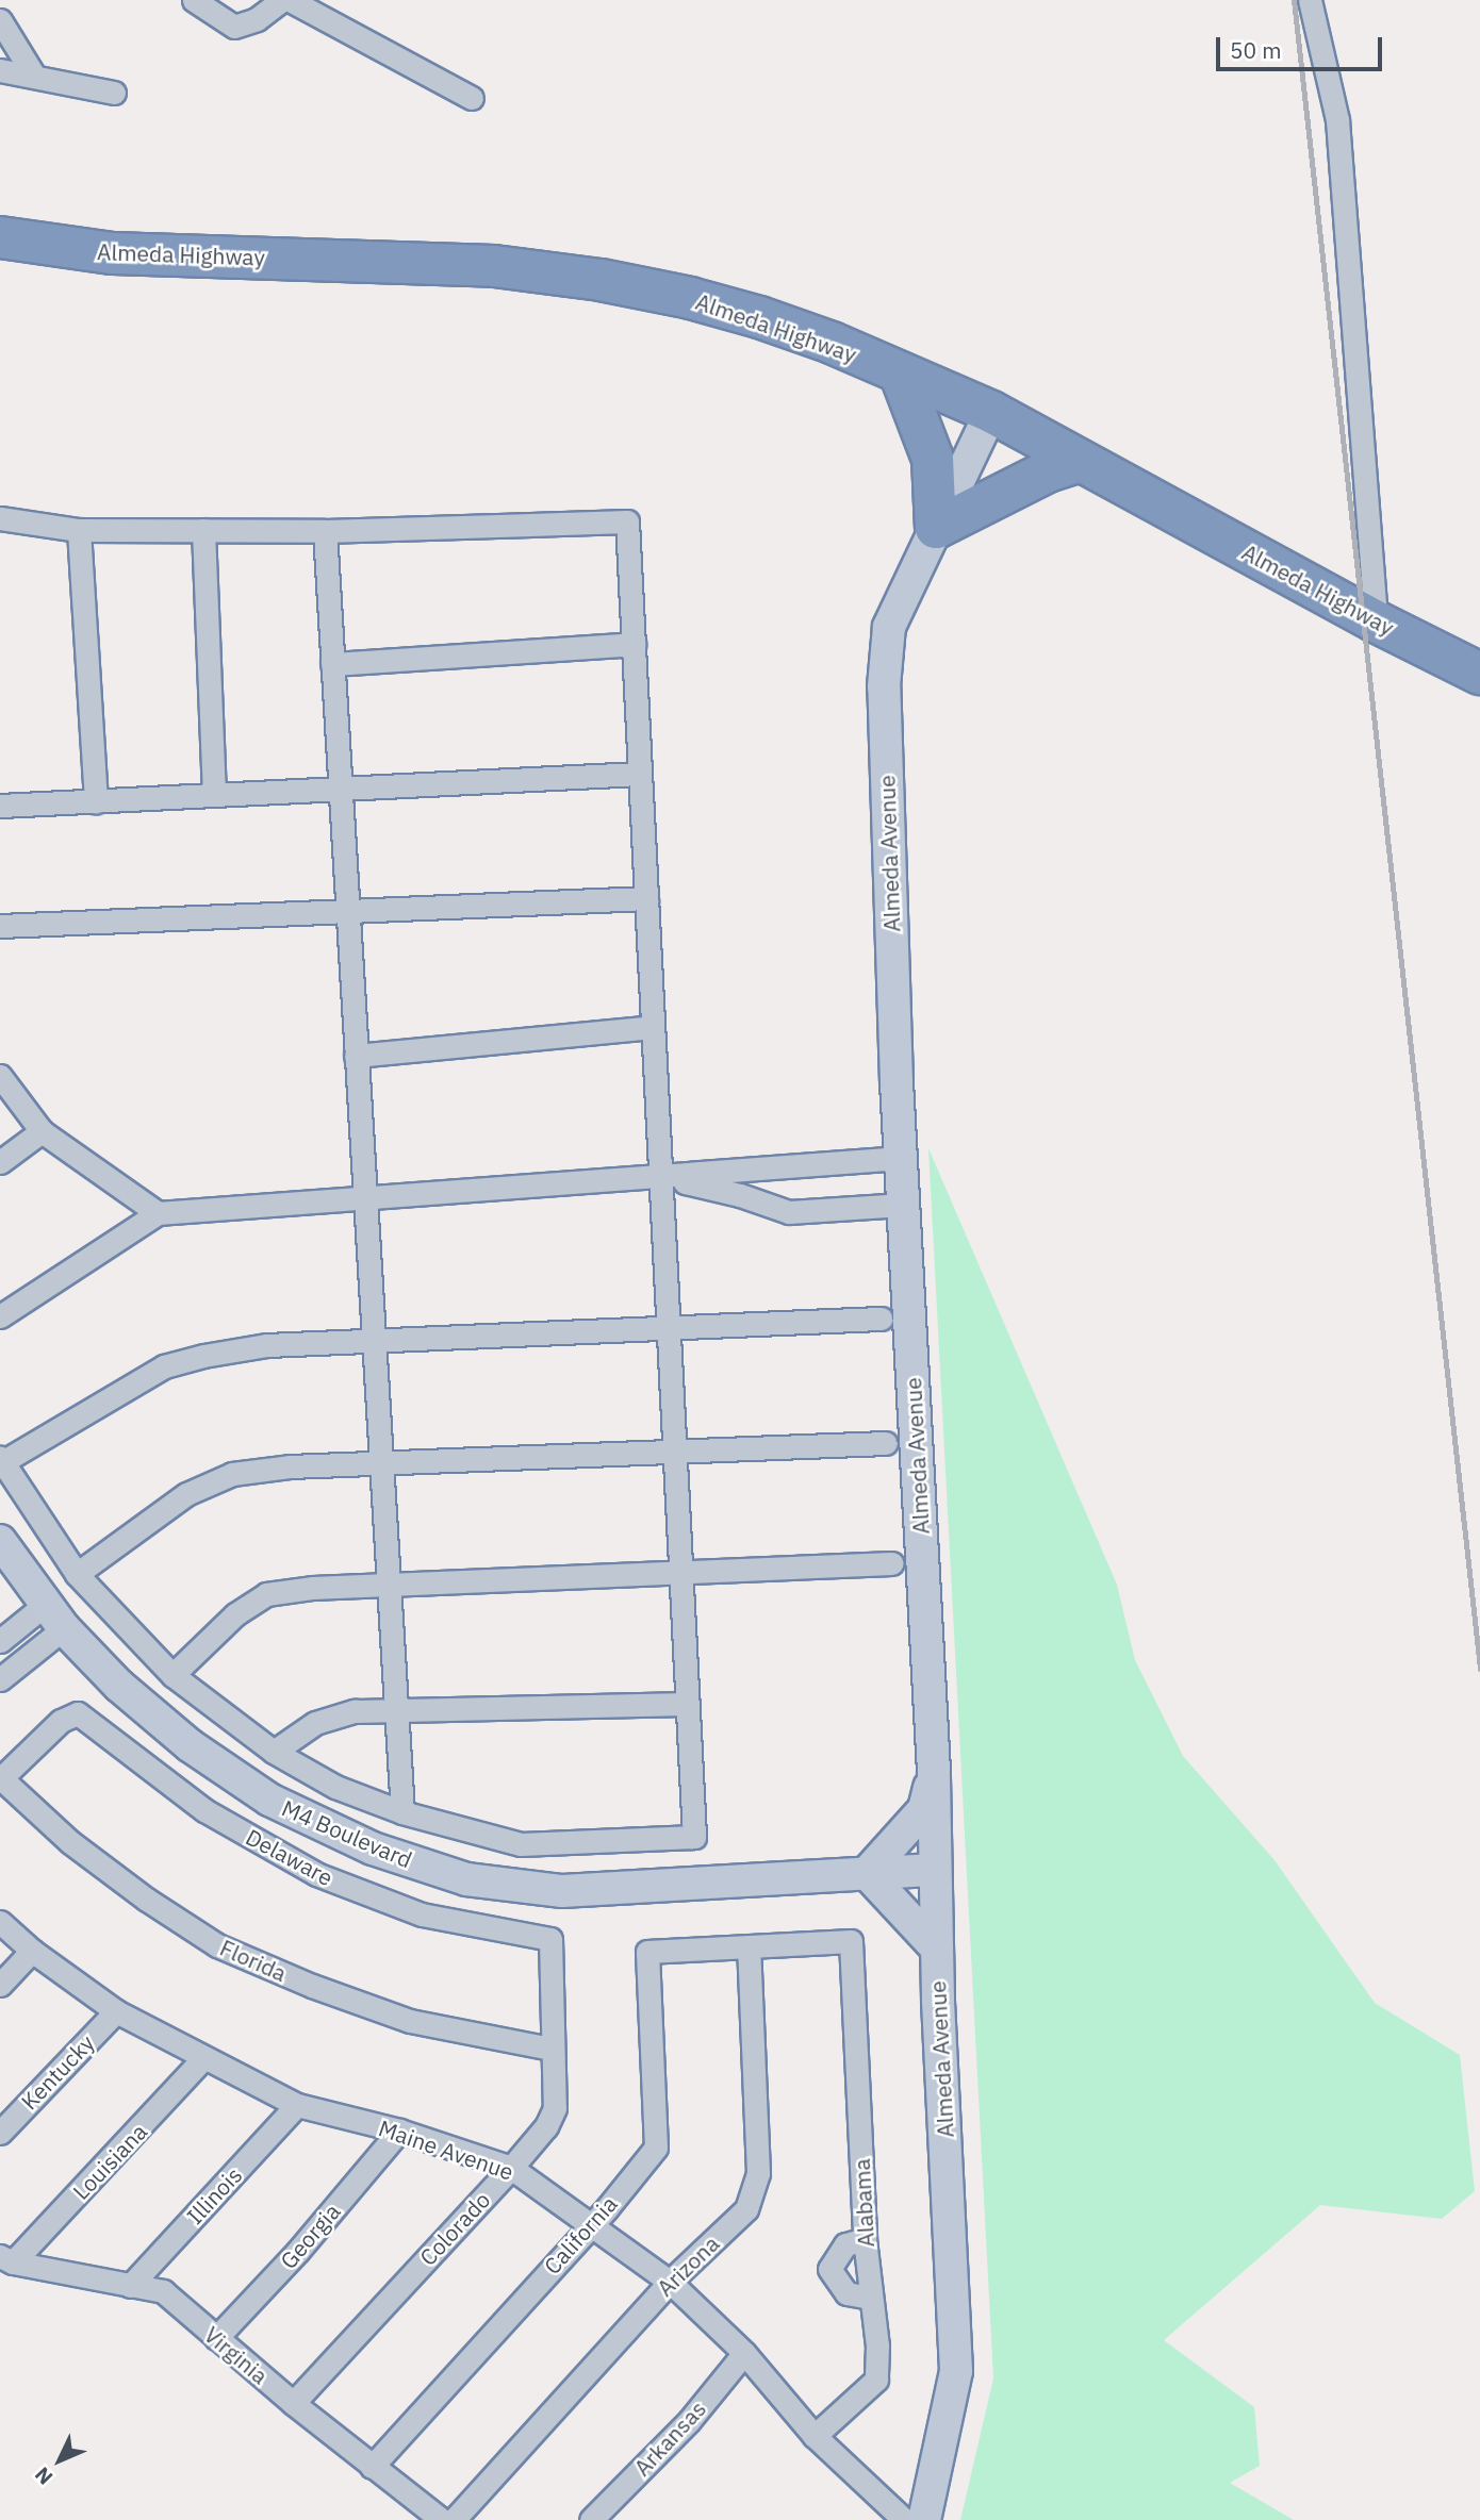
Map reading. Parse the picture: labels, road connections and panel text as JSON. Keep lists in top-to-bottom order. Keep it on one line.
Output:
{"streets":{"highway":["Almeda Highway"],"main road":["Almeda Avenue","M4 Boulevard"],"street":["Delaware","Florida","Kentucky","Maine Avenue","Louisiana","Illinois","Alabama","Colorado","California","Georgia","Arizona","Virginia","Arkansas"]},"crossings":[["Almeda Highway","Almeda Avenue"],["Almeda Avenue","M4 Boulevard"],["Delaware","Florida"],["Delaware","Colorado"],["Florida","Colorado"],["Kentucky","Maine Avenue"],["Maine Avenue","Louisiana"],["Maine Avenue","Illinois"],["Maine Avenue","Alabama"],["Maine Avenue","Colorado"],["Maine Avenue","California"],["Maine Avenue","Georgia"],["Maine Avenue","Arizona"],["Maine Avenue","Arkansas"],["Louisiana","Virginia"],["Illinois","Virginia"],["Alabama","California"],["Alabama","Arizona"],["Colorado","Virginia"],["California","Arizona"],["California","Virginia"],["Georgia","Virginia"]],"scale_bar":"50 m","north":"bottom left"}
